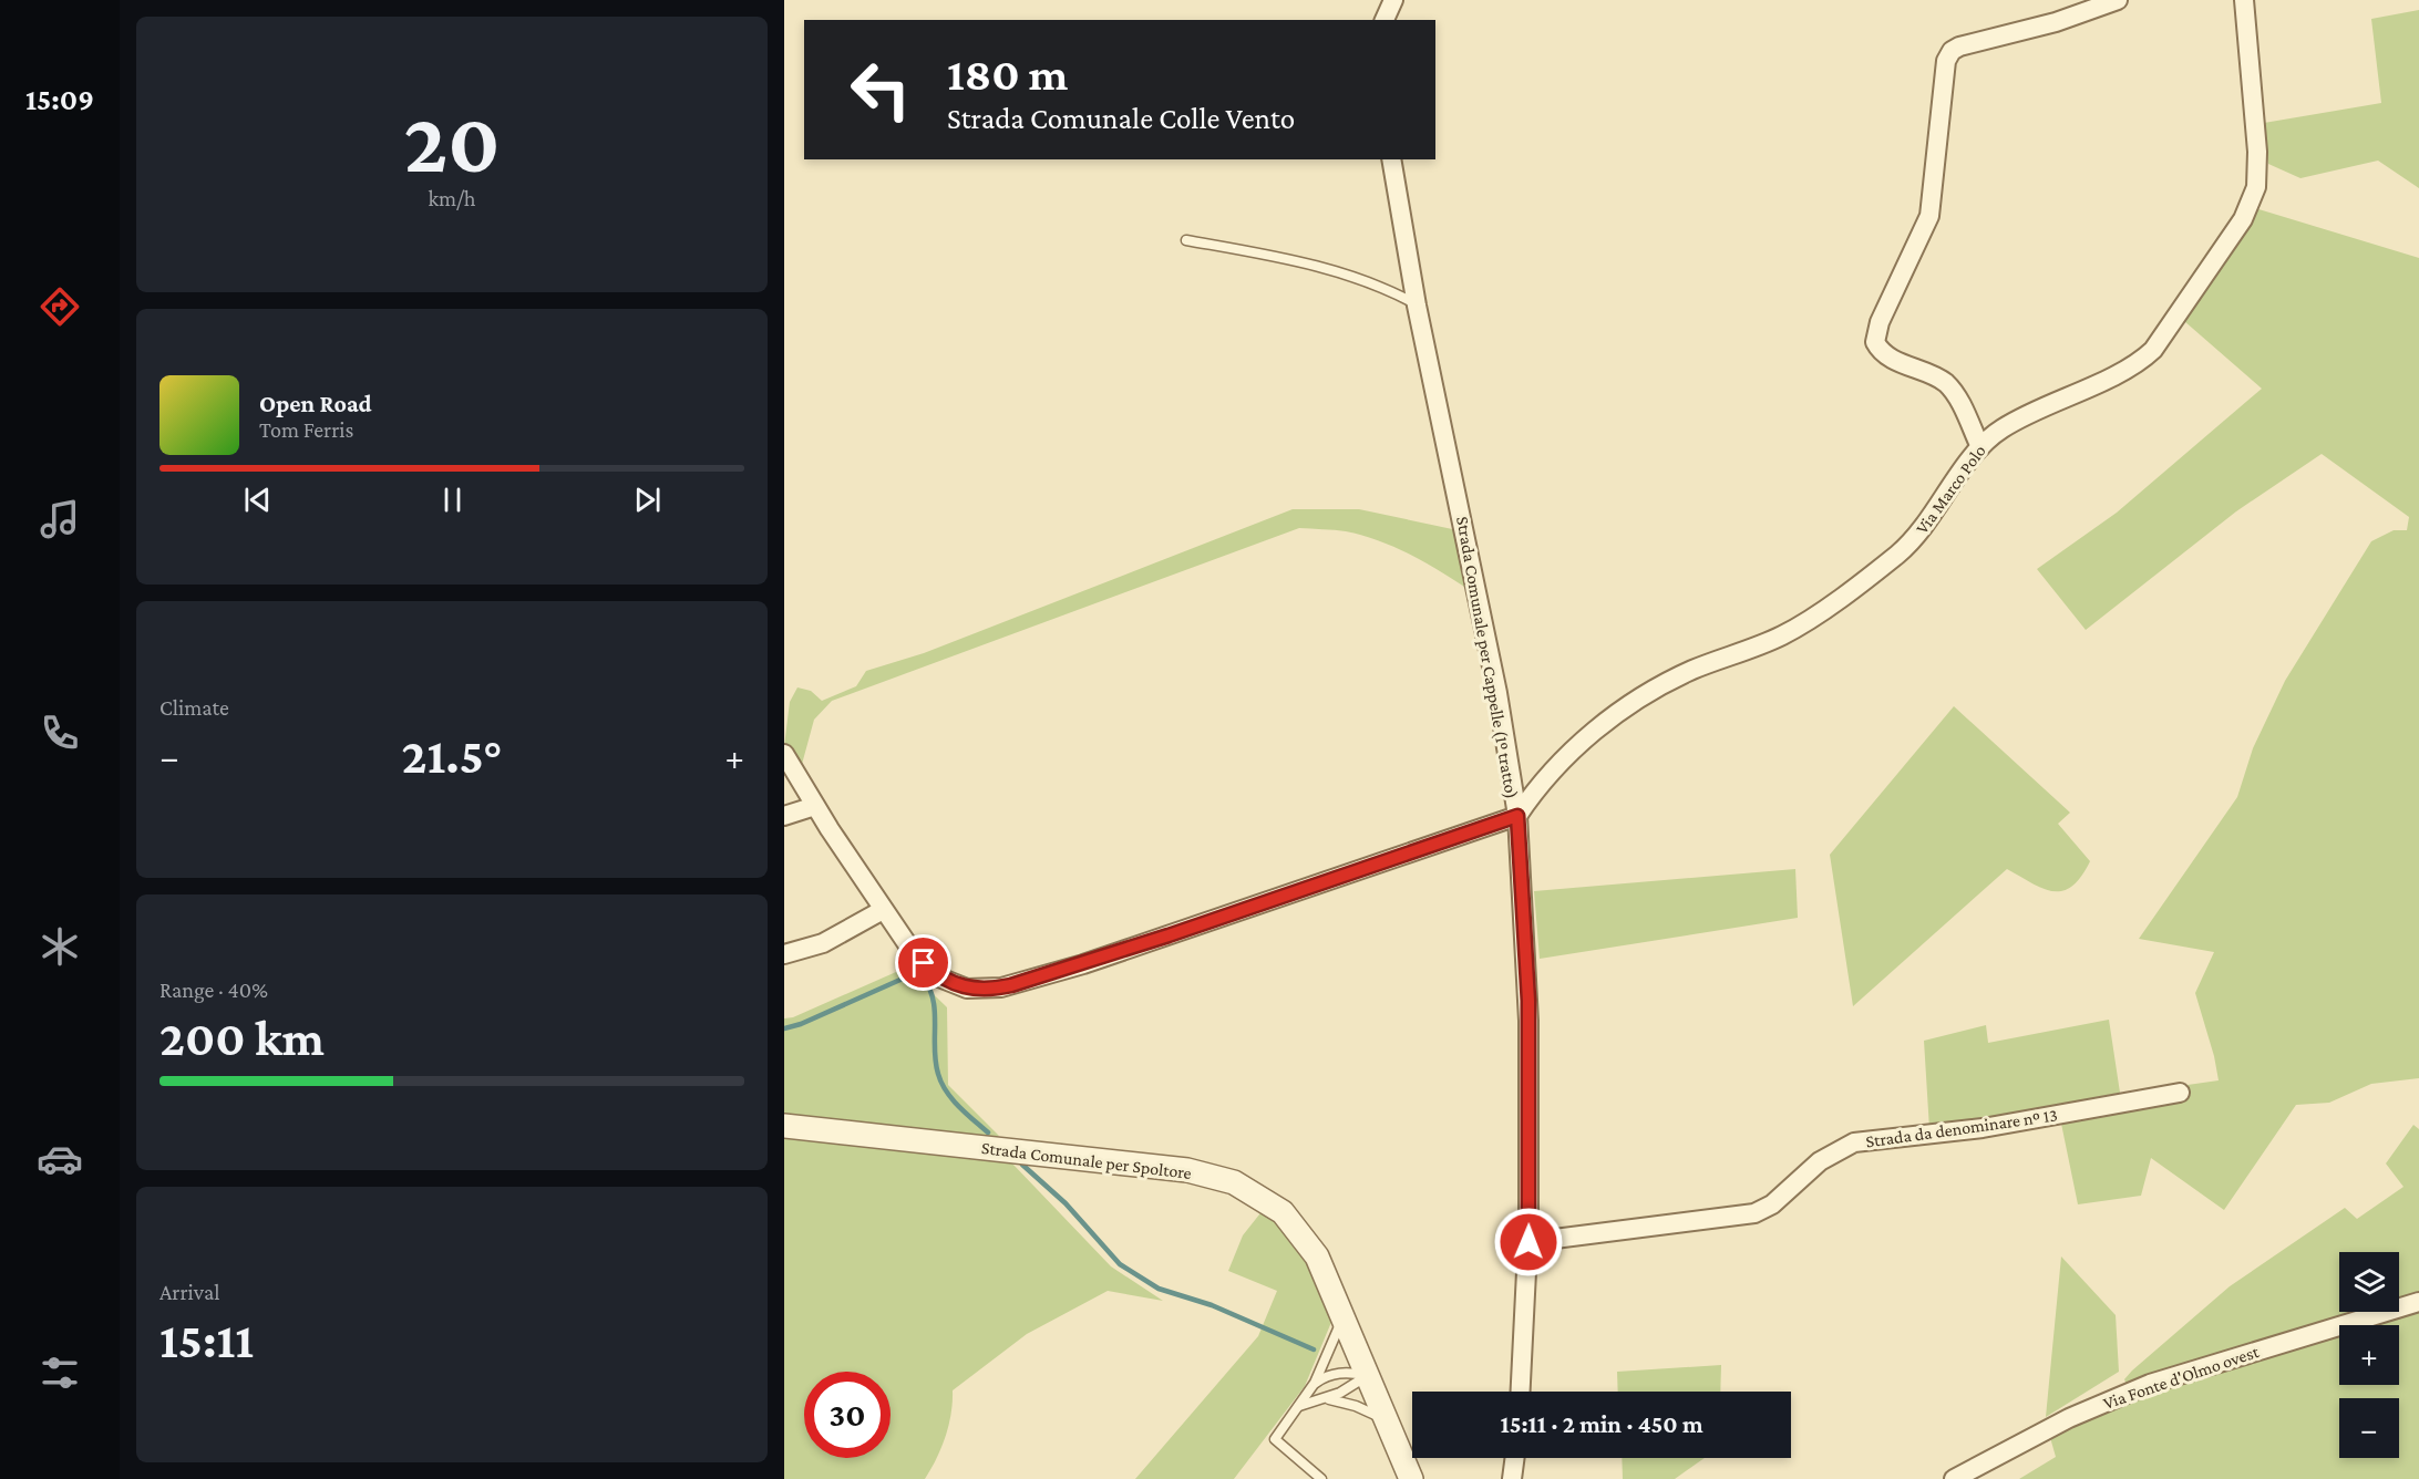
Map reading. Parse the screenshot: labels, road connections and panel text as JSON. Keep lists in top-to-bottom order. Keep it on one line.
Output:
{"streets":{"street":["Via Marco Polo","Strada Comunale per Cappelle (1º tratto)","Strada da denominare nº 13","Strada Comunale per Spoltore","Via Fonte d'Olmo ovest"]},"crossings":[["Via Marco Polo","Strada Comunale per Cappelle (1º tratto)"],["Strada Comunale per Cappelle (1º tratto)","Strada da denominare nº 13"]],"page":{"tabs":"15:09","tile":[["20","km/h"],"Climate",["Range · 40%","200 km"],["Arrival","15:11"]],"turn":["180 m","Strada Comunale Colle Vento"],"song":["Open Road","Tom Ferris"],"heat":["−","21.5°","+"],"map_buttons":["+","−"],"limit":"30","trip":"15:11 · 2 min · 450 m"}}
